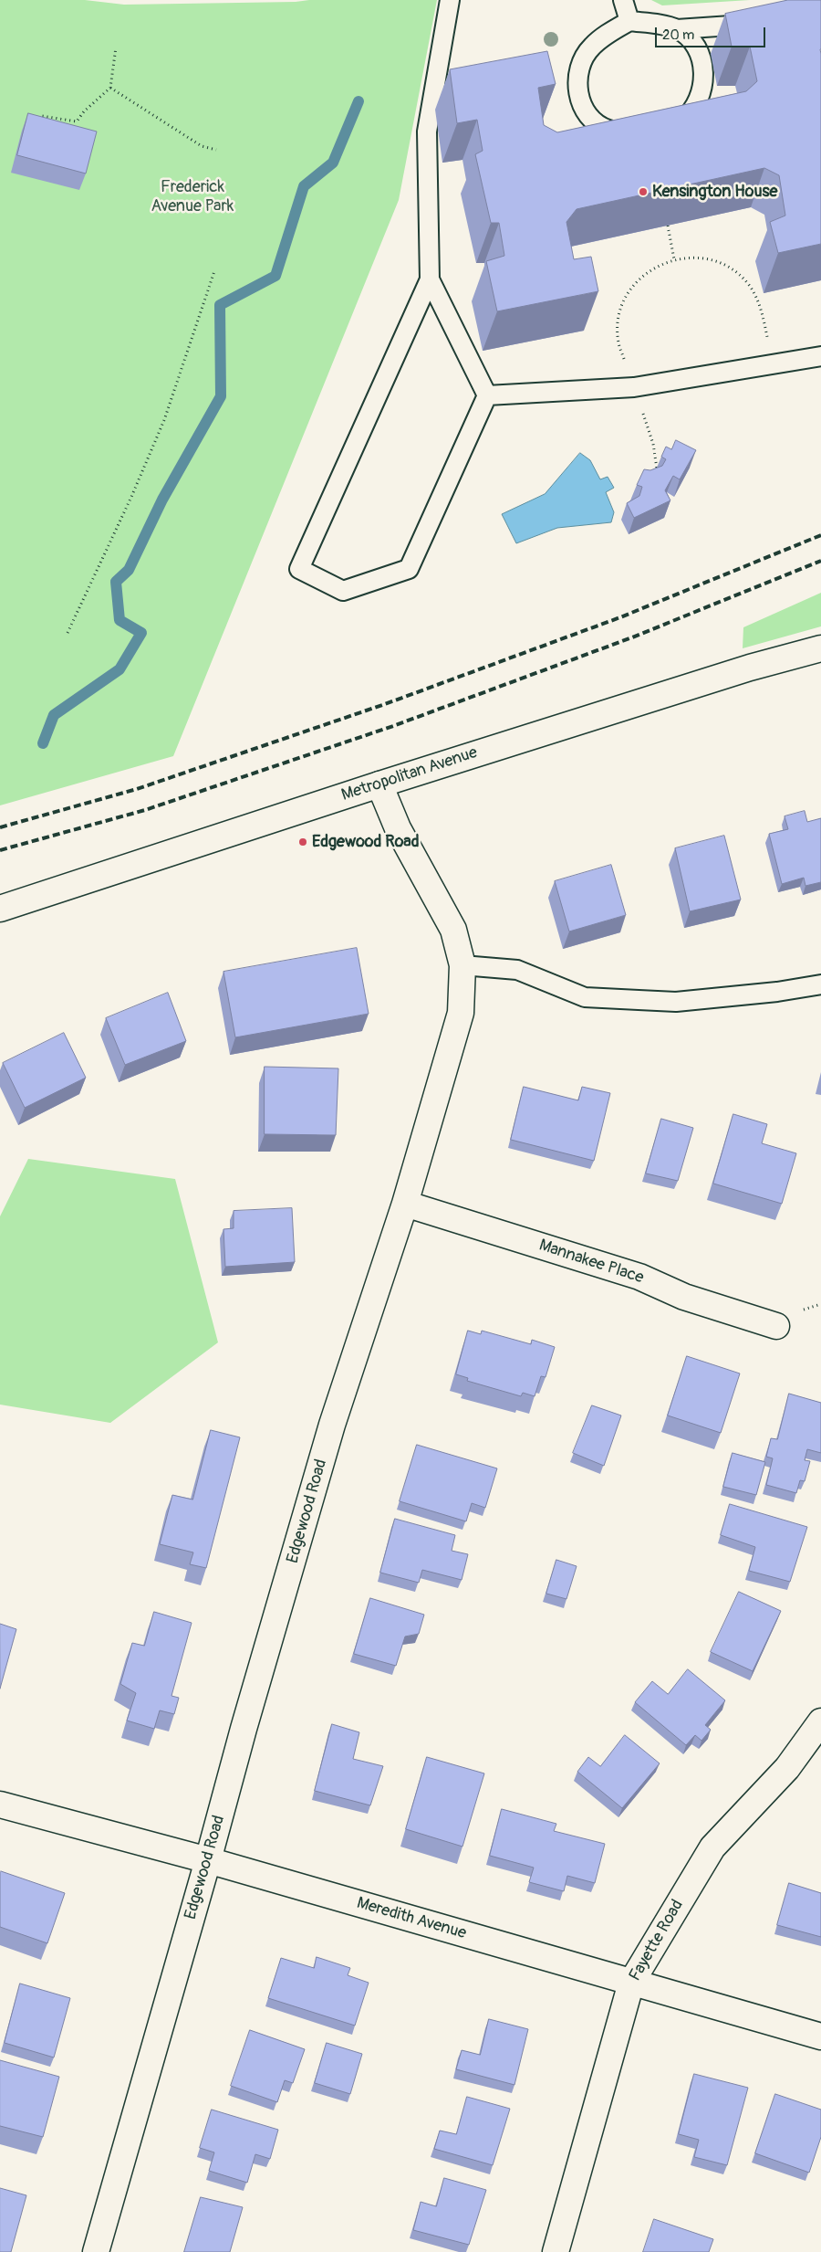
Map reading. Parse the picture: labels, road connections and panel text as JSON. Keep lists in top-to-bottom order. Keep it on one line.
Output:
{"streets":{"street":["Metropolitan Avenue","Mannakee Place","Edgewood Road","Meredith Avenue","Fayette Road"]},"crossings":[["Metropolitan Avenue","Edgewood Road"],["Mannakee Place","Edgewood Road"],["Edgewood Road","Meredith Avenue"],["Meredith Avenue","Fayette Road"]],"parks":["Frederick Avenue Park"],"places":["Kensington House","Edgewood Road"],"scale_bar":"20 m"}
